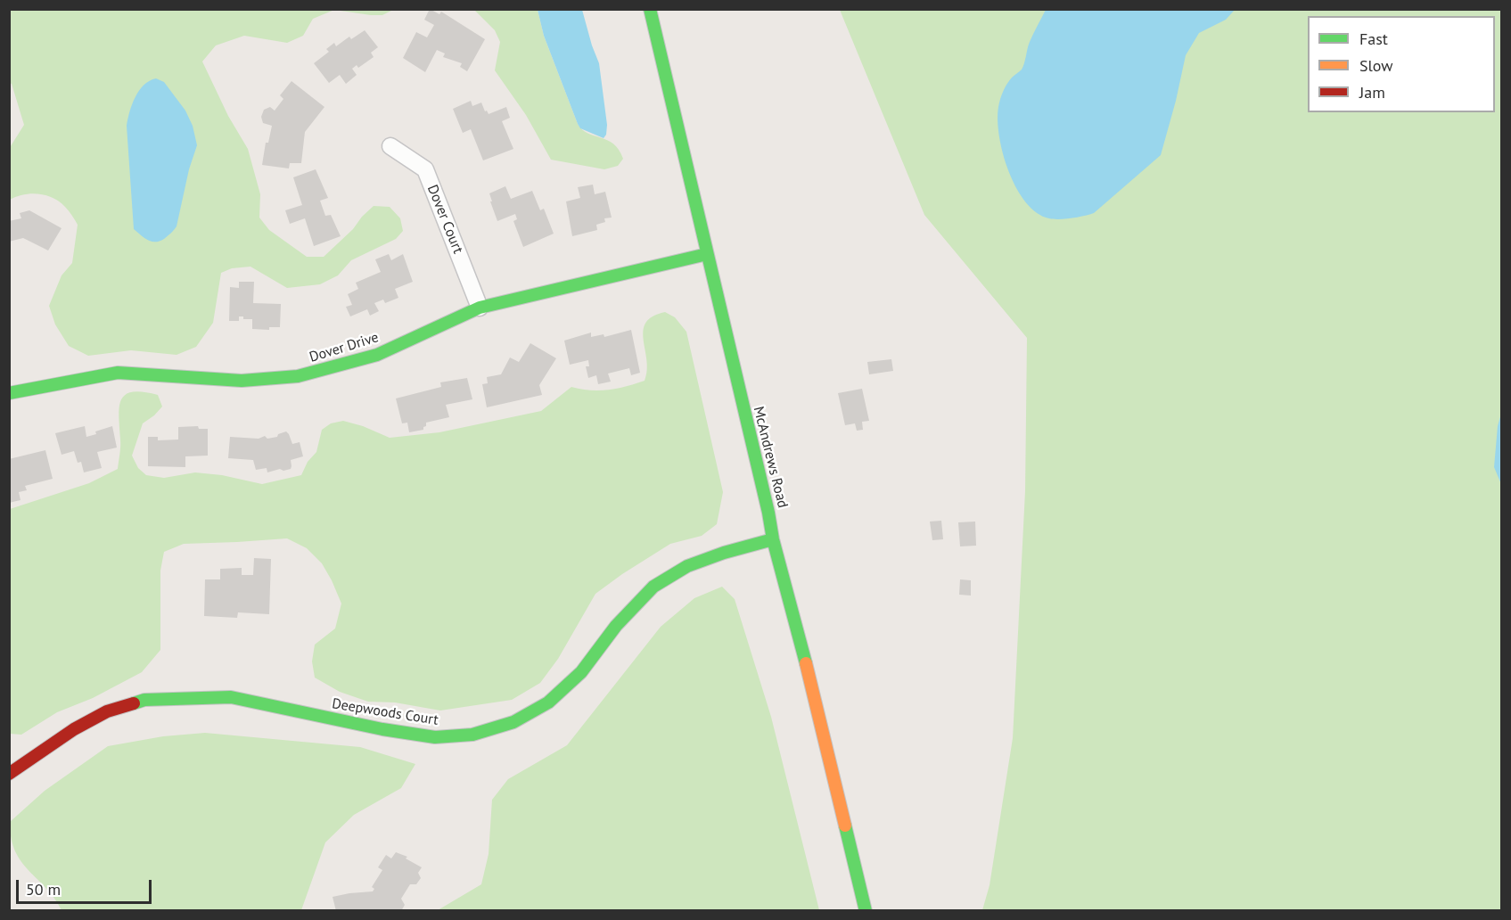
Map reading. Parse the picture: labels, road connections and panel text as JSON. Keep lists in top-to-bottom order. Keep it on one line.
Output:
{"streets":{"street":["Dover Court","Dover Drive","McAndrews Road","Deepwoods Court"]},"crossings":[["Dover Court","Dover Drive"],["Dover Drive","McAndrews Road"],["McAndrews Road","Deepwoods Court"]],"legend":["Fast","Slow","Jam"],"scale_bar":"50 m"}
